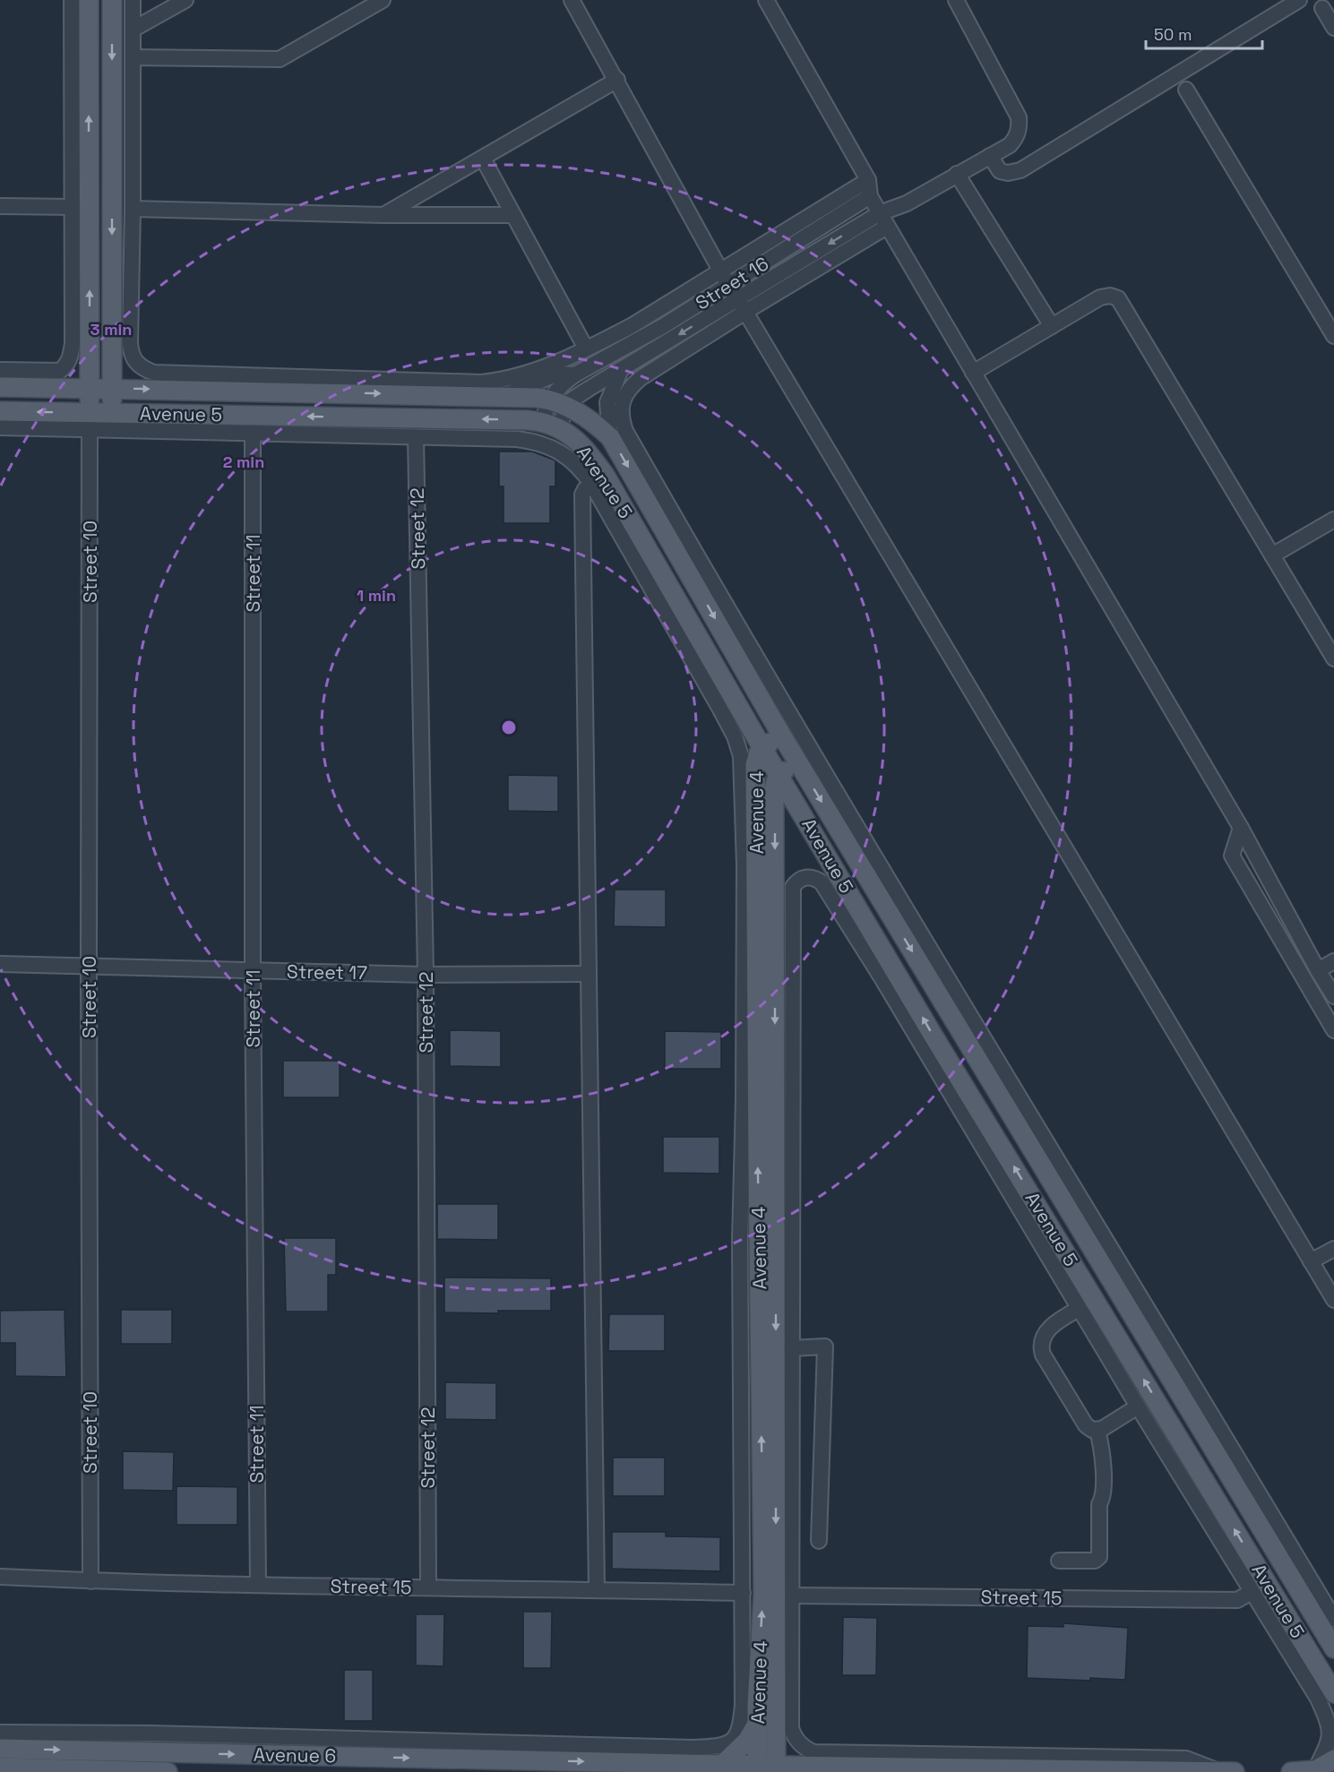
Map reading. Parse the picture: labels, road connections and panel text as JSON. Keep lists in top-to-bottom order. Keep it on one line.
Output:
{"streets":{"main road":["Avenue 5","Avenue 4","Avenue 6"],"street":["Street 16","Street 12","Street 10","Street 11","Street 17","Street 15"]},"crossings":[["Street 16","Avenue 5"],["Avenue 5","Street 10"],["Avenue 5","Avenue 4"],["Street 12","Street 17"],["Street 12","Street 15"],["Street 10","Street 17"],["Street 10","Street 15"],["Street 11","Street 17"],["Street 11","Street 15"],["Avenue 4","Avenue 6"]],"one_way":["Avenue 6"],"scale_bar":"50 m","rings":["3 min","2 min","1 min"]}
